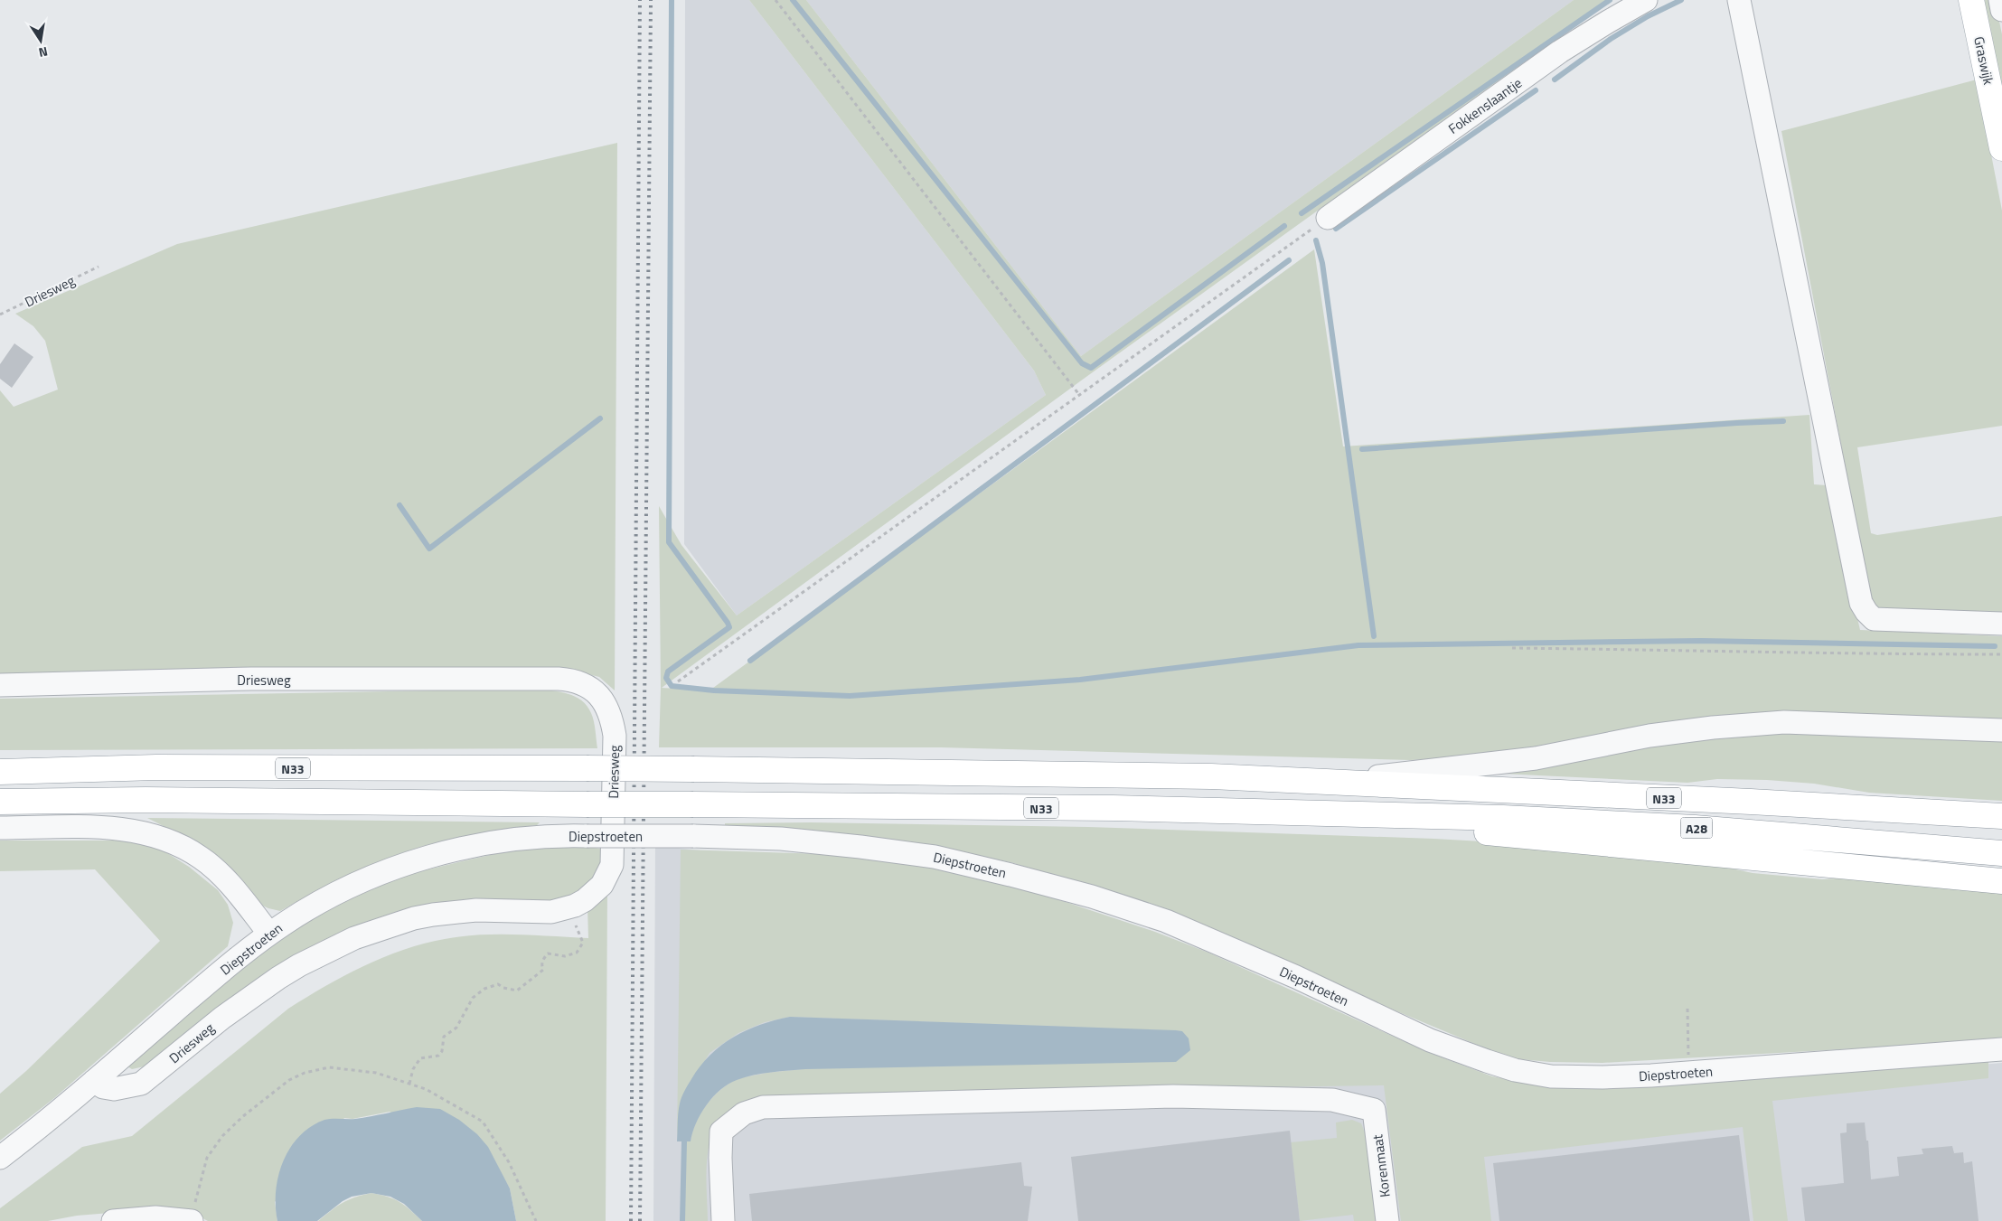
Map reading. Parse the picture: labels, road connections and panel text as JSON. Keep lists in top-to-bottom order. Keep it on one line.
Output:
{"streets":{"main road":["Graswijk","N33","A28"],"street":["Fokkenslaantje","Driesweg","Diepstroeten","Korenmaat"]},"crossings":[["Driesweg","Diepstroeten"],["N33","A28"]],"north":"bottom"}
